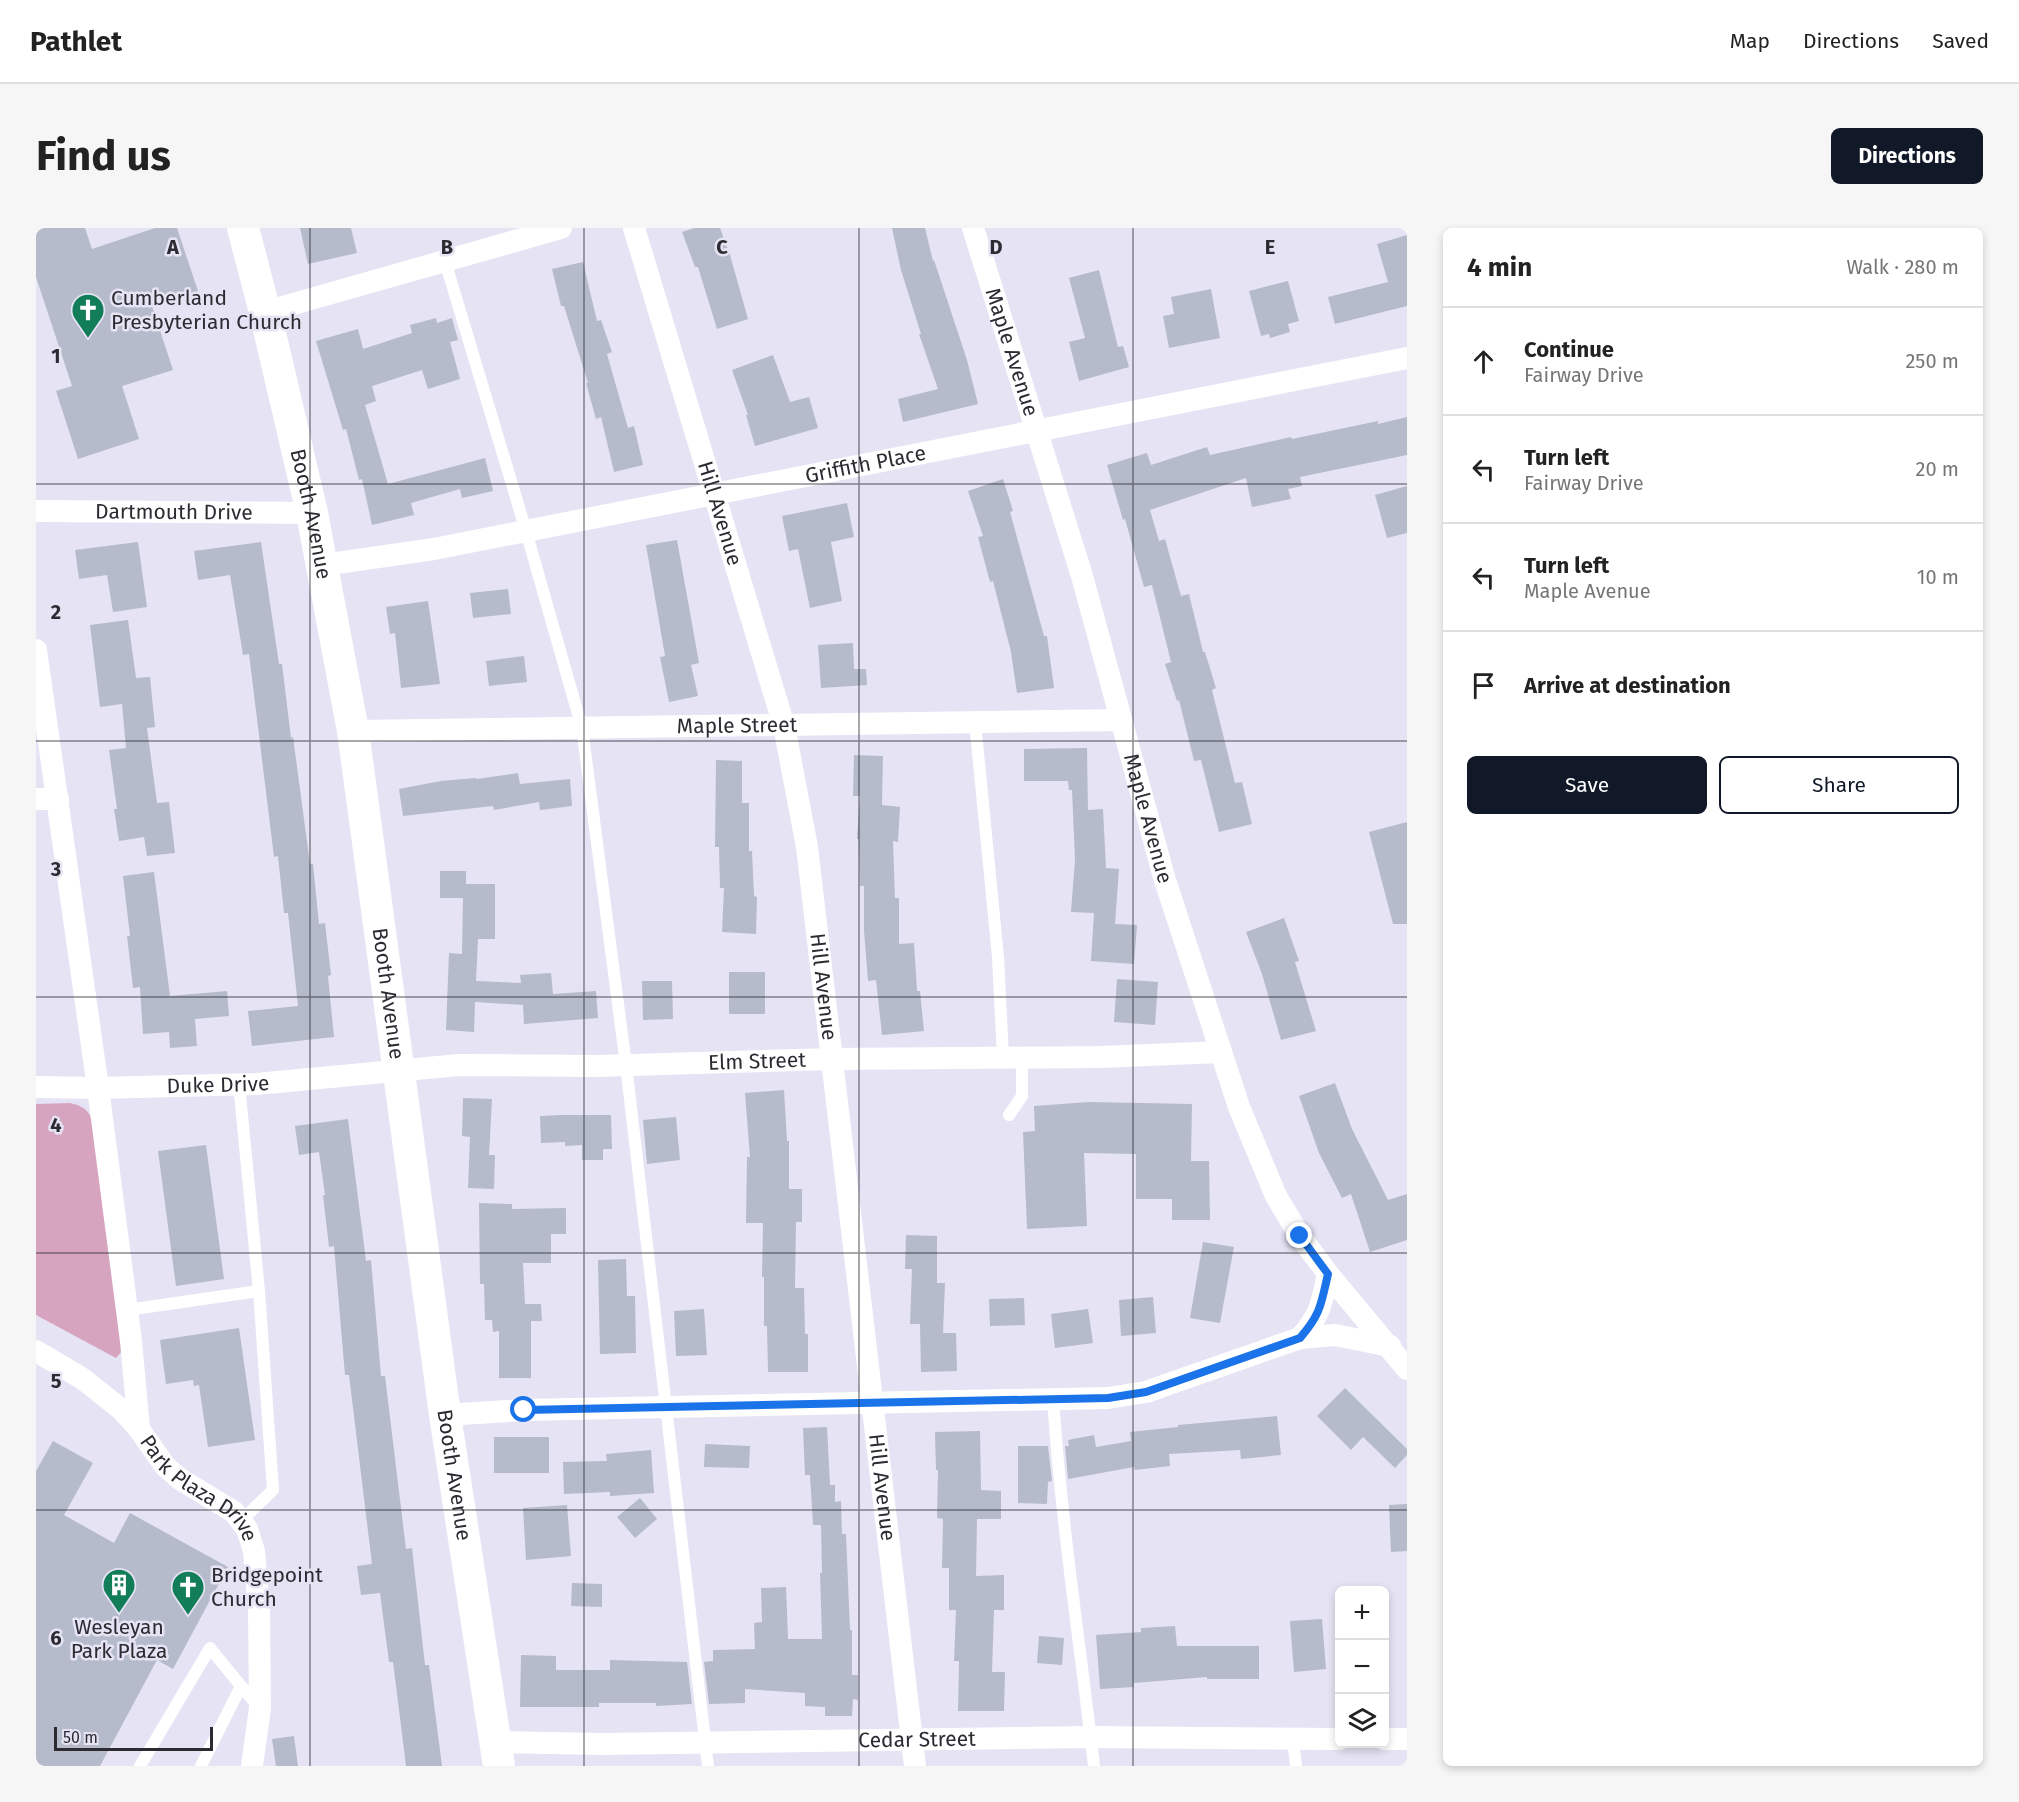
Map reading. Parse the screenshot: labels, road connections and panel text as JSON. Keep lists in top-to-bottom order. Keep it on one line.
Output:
{"streets":{"street":["Maple Avenue","Griffith Place","Dartmouth Drive","Hill Avenue","Booth Avenue","Maple Street","Elm Street","Duke Drive","Park Plaza Drive","Cedar Street"]},"crossings":[["Maple Avenue","Griffith Place"],["Maple Avenue","Maple Street"],["Maple Avenue","Elm Street"],["Griffith Place","Hill Avenue"],["Griffith Place","Booth Avenue"],["Dartmouth Drive","Booth Avenue"],["Hill Avenue","Maple Street"],["Hill Avenue","Elm Street"],["Hill Avenue","Cedar Street"],["Booth Avenue","Maple Street"],["Booth Avenue","Elm Street"],["Booth Avenue","Duke Drive"],["Booth Avenue","Cedar Street"],["Elm Street","Duke Drive"],["Duke Drive","Park Plaza Drive"]],"places":{"church":["Cumberland Presbyterian Church","Bridgepoint Church"],"building":["Wesleyan Park Plaza"]},"scale_bar":"50 m","page":{"header":"Pathlet","nav":["Map","Directions","Saved"],"buttons":["Directions",["Save","Share"]],"title":"Find us","heading":["4 min","Walk · 280 m"],"list":[["Continue","Fairway Drive","250 m"],["Turn left","Fairway Drive","20 m"],["Turn left","Maple Avenue","10 m"],"Arrive at destination"],"map_buttons":["+","−"],"scale":"50 m"},"grid":{"columns":["A","B","C","D","E"],"rows":["1","2","3","4","5","6"]}}
